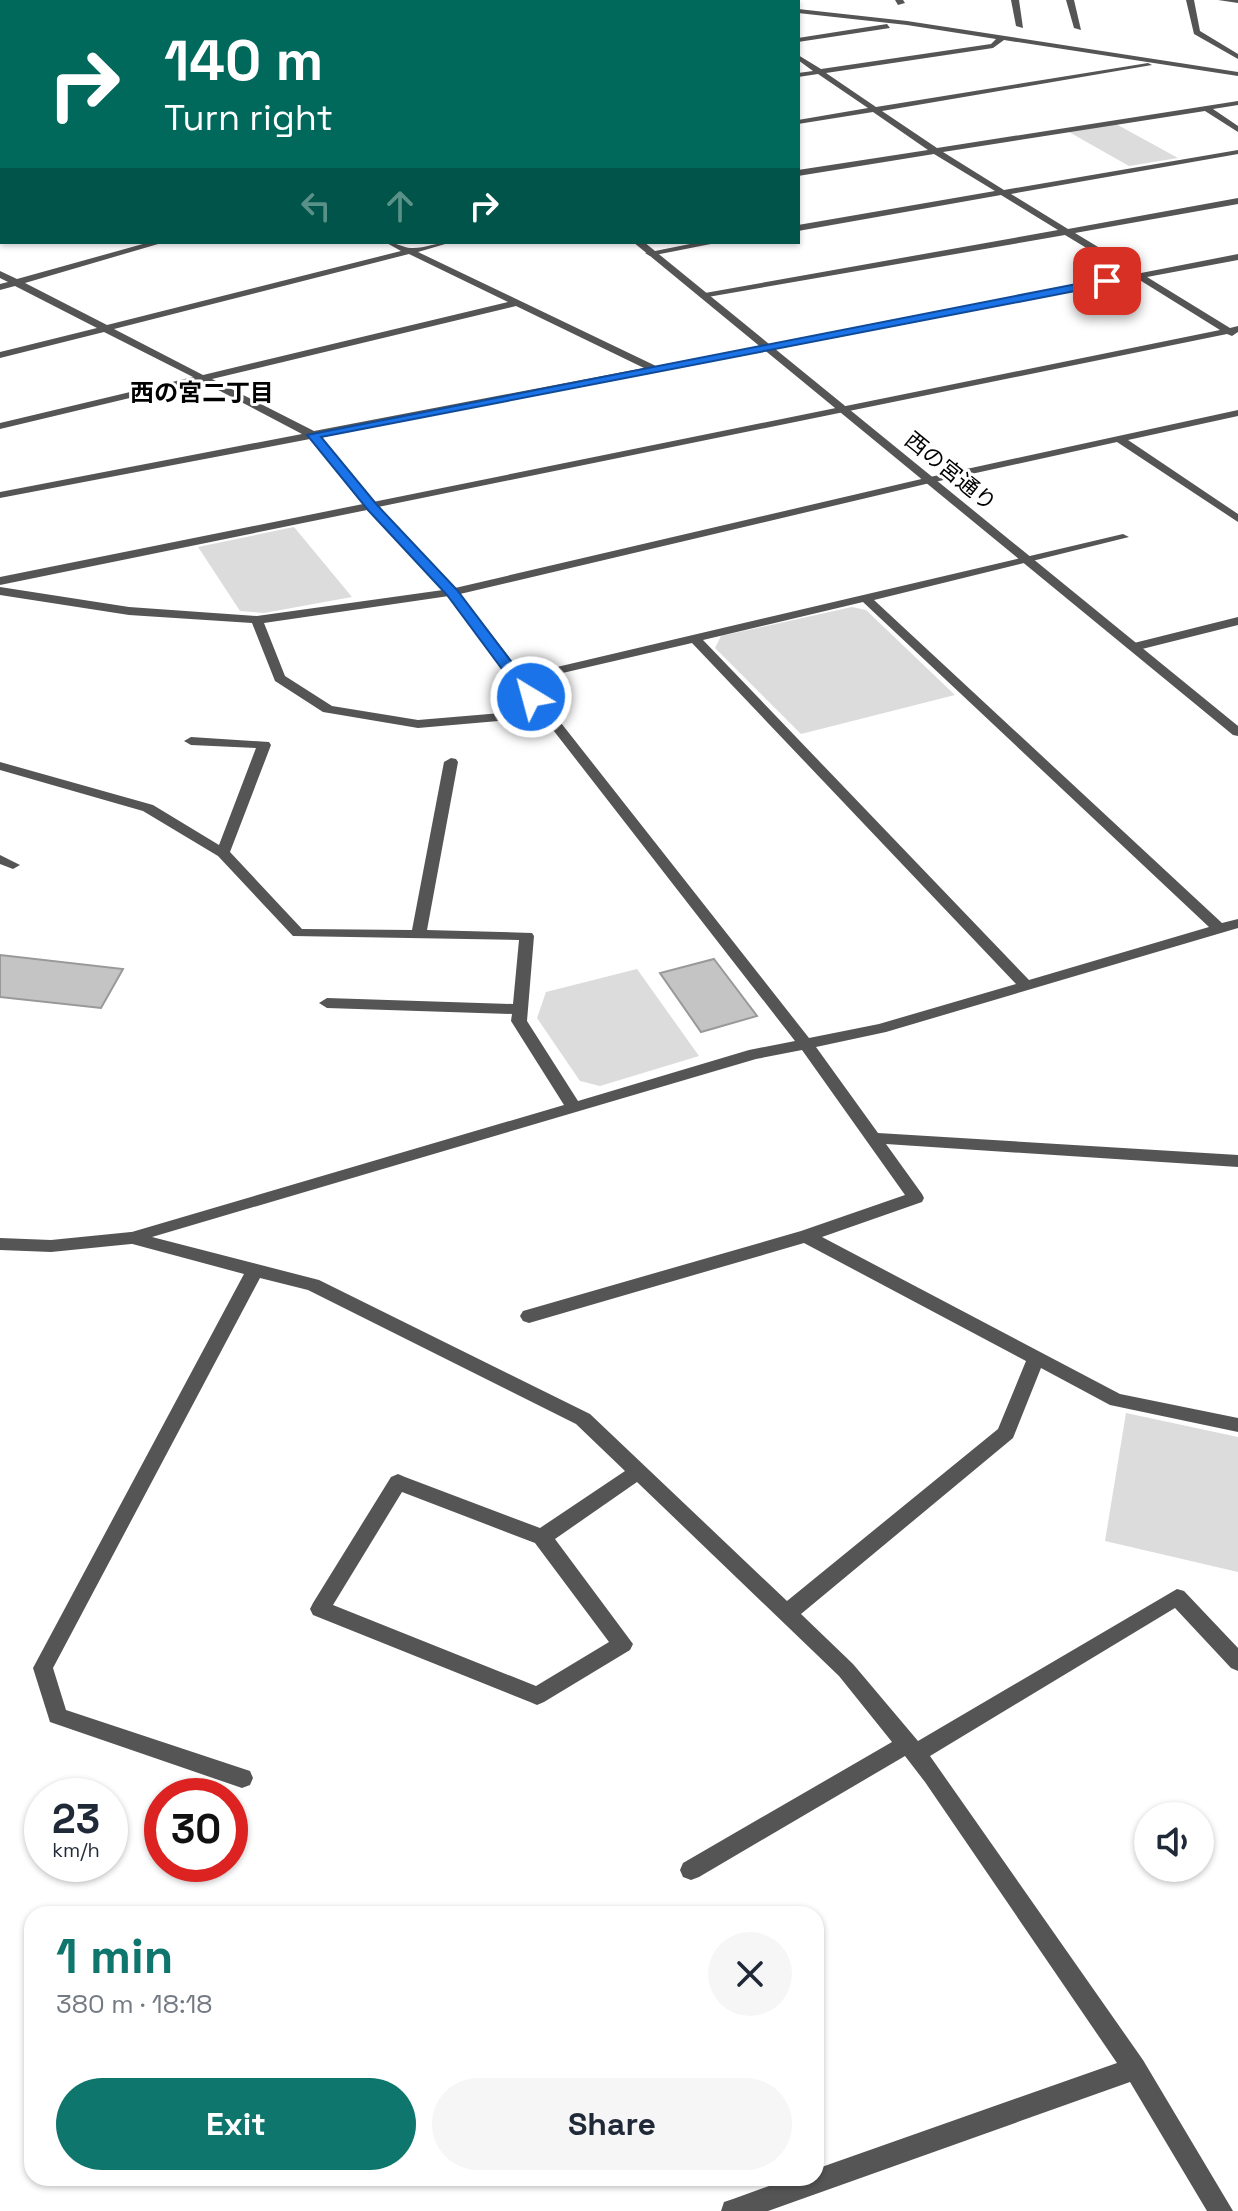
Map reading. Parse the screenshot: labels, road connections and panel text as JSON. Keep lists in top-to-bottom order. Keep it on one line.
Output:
{"streets":{"street":["西の宮通り"]},"districts":["西の宮二丁目"],"page":{"turn":["140 m","Turn right"],"speed":"23 km/h","limit":"30","heading":["1 min","380 m · 18:18"],"buttons":["Exit","Share"]}}
